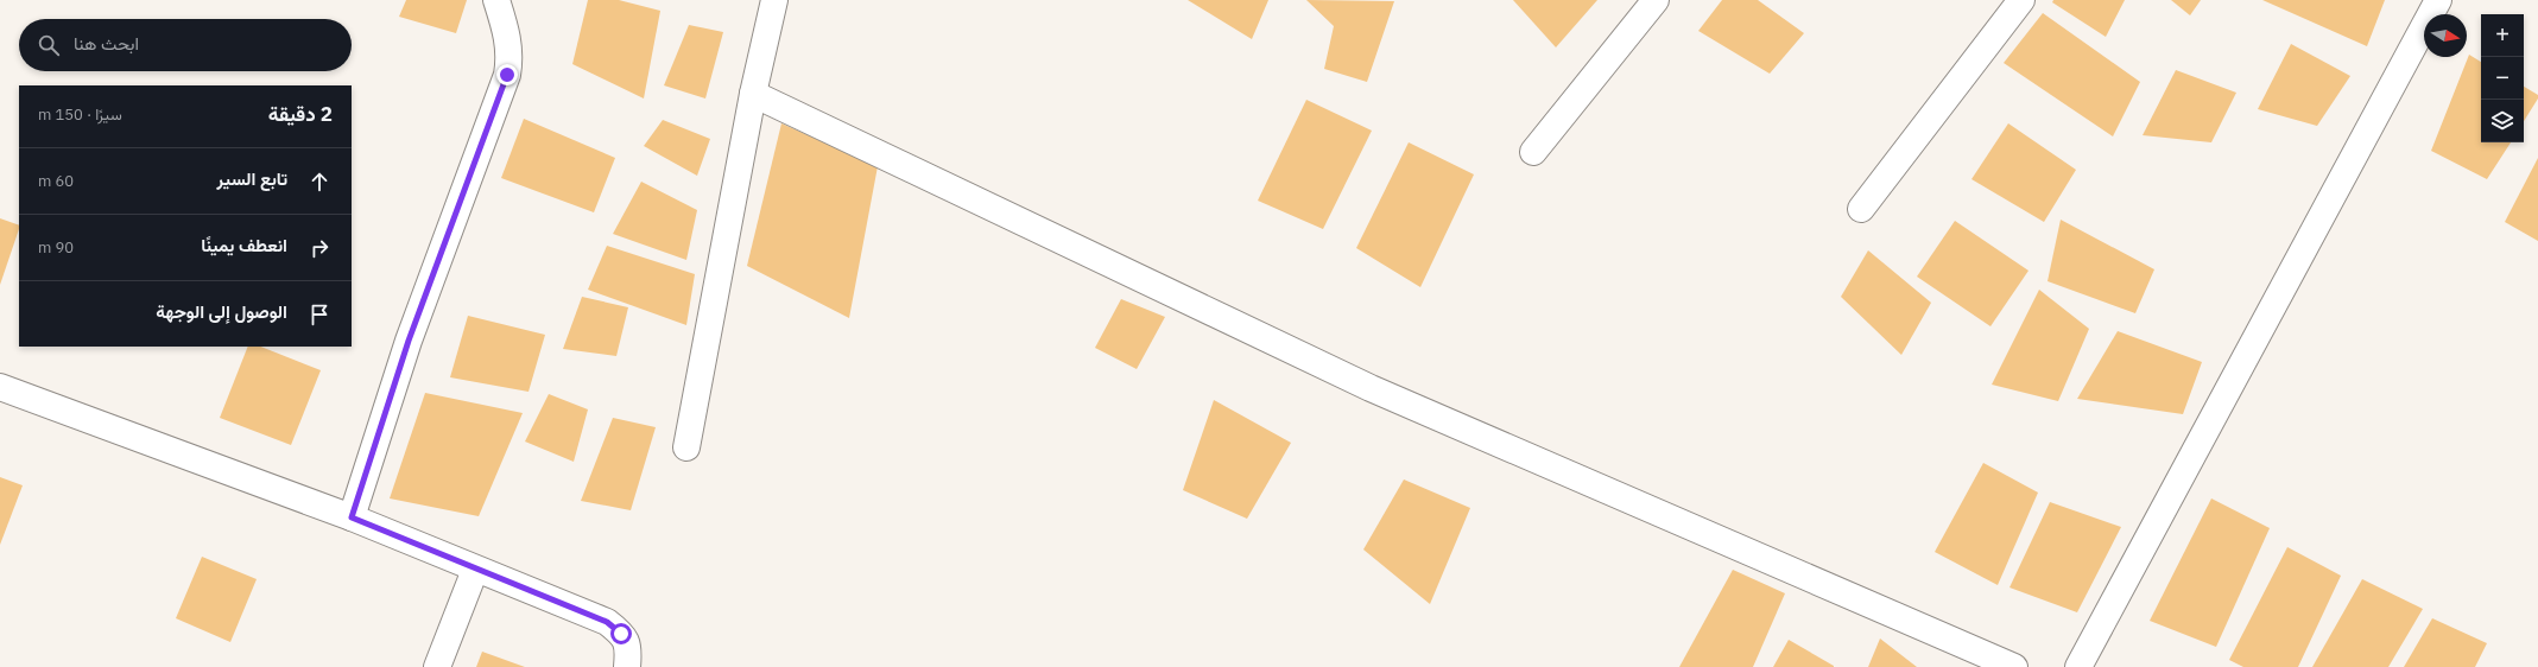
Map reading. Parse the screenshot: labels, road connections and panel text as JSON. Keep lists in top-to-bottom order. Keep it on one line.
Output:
{"north":"right","page":{"map_buttons":["+","−"],"search":"ابحث هنا","heading":["2 دقيقة","سيرًا · 150 m"],"list":[["تابع السير","60 m"],["انعطف يمينًا","90 m"],"الوصول إلى الوجهة"]}}
